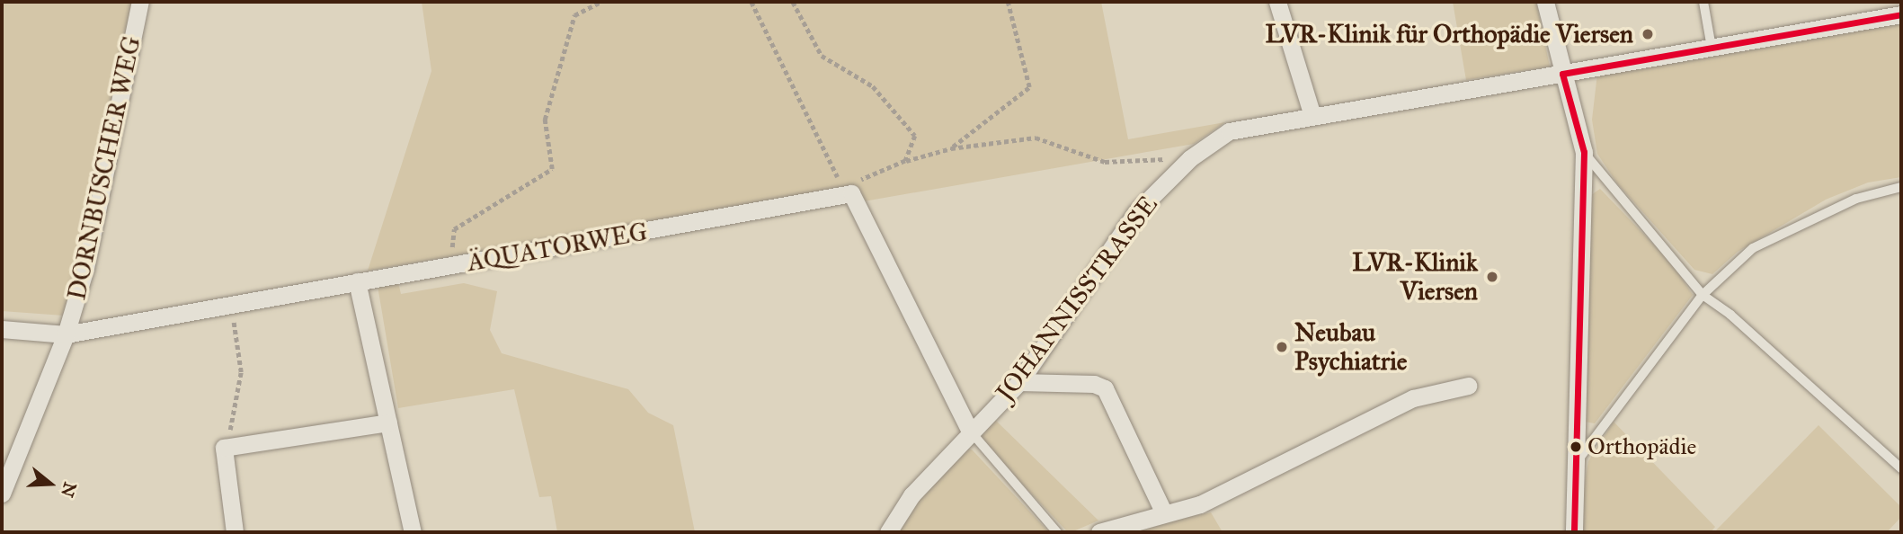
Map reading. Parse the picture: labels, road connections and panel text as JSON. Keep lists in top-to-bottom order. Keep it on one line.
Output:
{"streets":{"street":["DORNBUSCHER WEG","ÄQUATORWEG","JOHANNISSTRASSE"]},"crossings":[["DORNBUSCHER WEG","ÄQUATORWEG"],["ÄQUATORWEG","JOHANNISSTRASSE"]],"places":["LVR-Klinik für Orthopädie Viersen","LVR-Klinik Viersen","Neubau Psychiatrie","Orthopädie"],"north":"right"}
